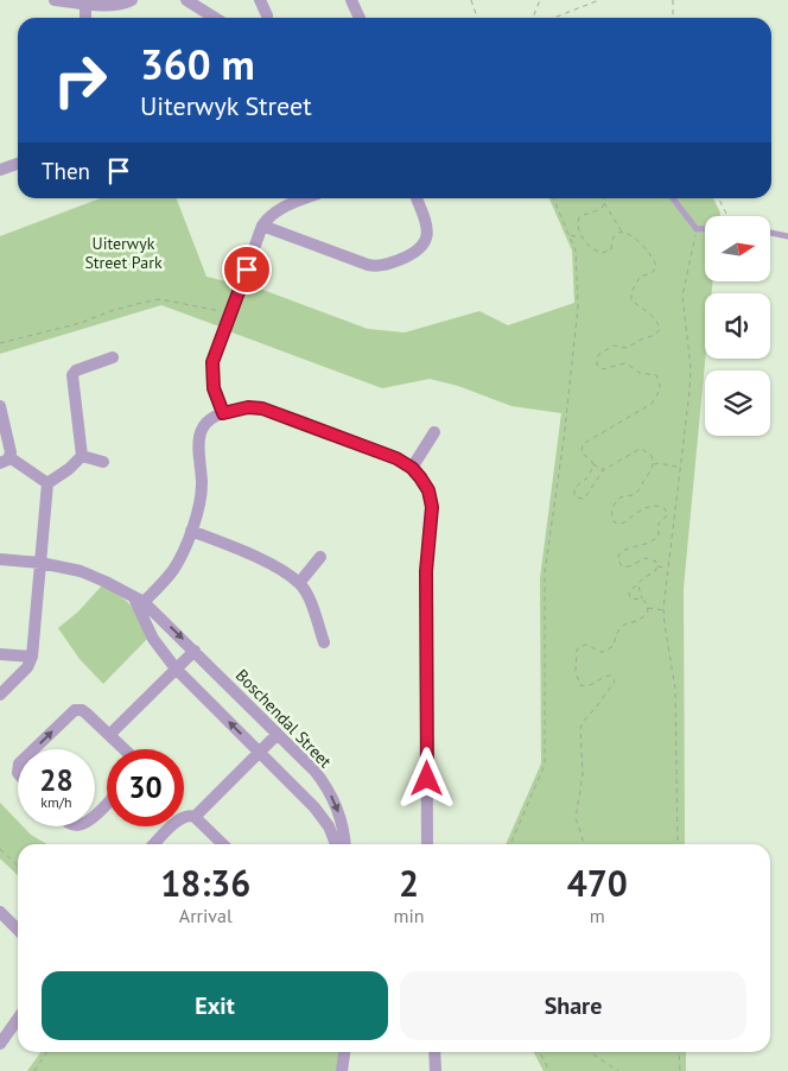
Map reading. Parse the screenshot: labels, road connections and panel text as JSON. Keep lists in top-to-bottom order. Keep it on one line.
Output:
{"streets":{"street":["Boschendal Street"]},"parks":["Uiterwyk Street Park"],"north":"right","page":{"turn":["360 m","Uiterwyk Street"],"then":"Then","speed":"28 km/h","limit":"30","eta":["18:36","Arrival","2","min","470","m"],"buttons":["Exit","Share"]}}
